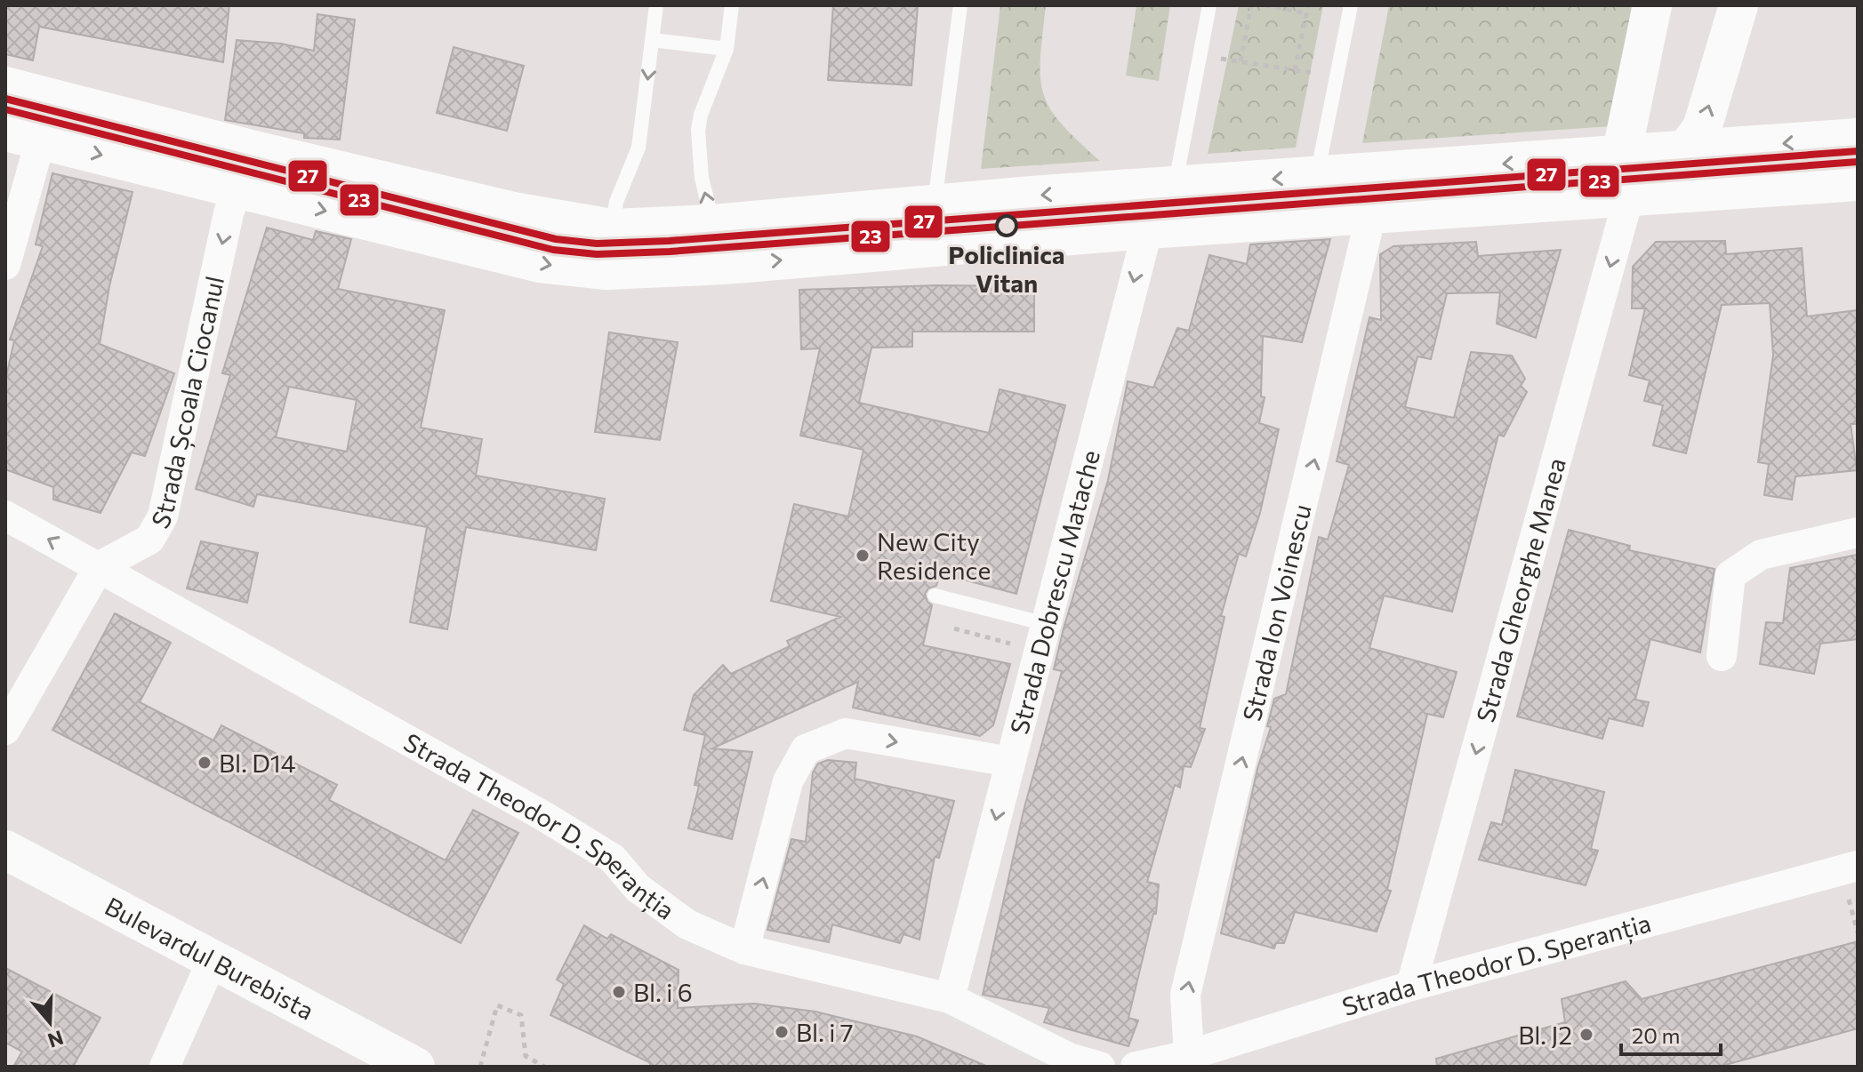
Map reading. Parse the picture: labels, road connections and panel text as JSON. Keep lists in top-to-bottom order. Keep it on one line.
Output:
{"streets":{"main road":["Bulevardul Burebista"],"street":["Strada Școala Ciocanul","Strada Gheorghe Manea","Strada Dobrescu Matache","Strada Ion Voinescu","Strada Theodor D. Speranția"]},"crossings":[["Strada Școala Ciocanul","Strada Theodor D. Speranția"],["Strada Gheorghe Manea","Strada Theodor D. Speranția"],["Strada Dobrescu Matache","Strada Theodor D. Speranția"],["Strada Ion Voinescu","Strada Theodor D. Speranția"]],"one_way":["Strada Școala Ciocanul","Strada Gheorghe Manea","Strada Dobrescu Matache","Strada Ion Voinescu"],"places":["Policlinica Vitan","New City Residence","Bl. D14","Bl. i 6","Bl. i 7","Bl. J2"],"lines":["transit line 27","transit line 23"],"scale_bar":"20 m","north":"bottom"}
